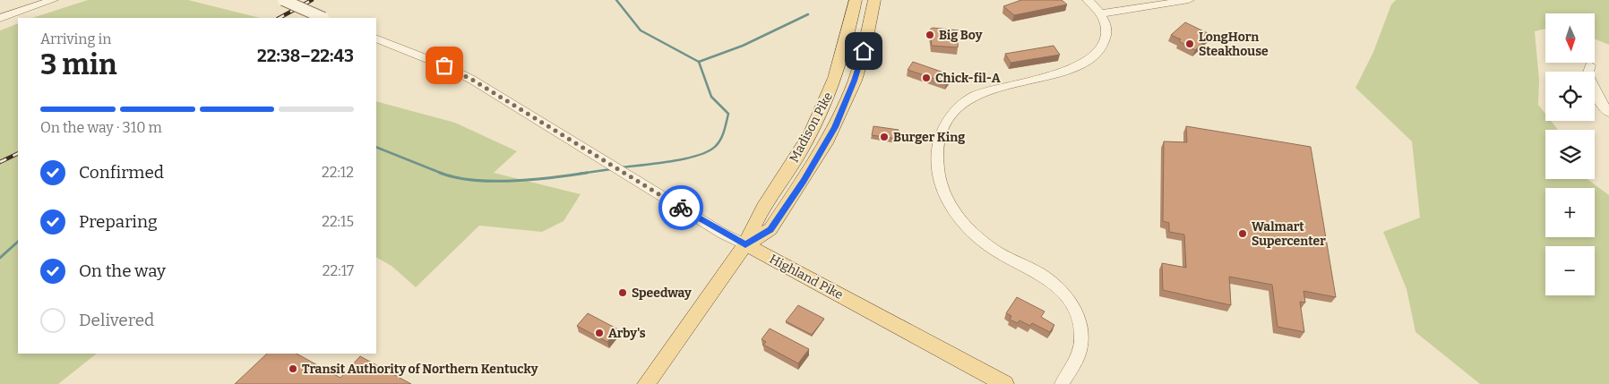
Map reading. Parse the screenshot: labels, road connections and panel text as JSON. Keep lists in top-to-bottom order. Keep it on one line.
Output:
{"streets":{"main road":["Madison Pike","Highland Pike"]},"crossings":[["Madison Pike","Highland Pike"]],"places":["Big Boy","LongHorn Steakhouse","Chick-fil-A","Burger King","Walmart Supercenter","Speedway","Arby's","Transit Authority of Northern Kentucky"],"north":"bottom","page":{"map_buttons":["+","−"],"heading":["3 min","Arriving in","22:38–22:43"],"bar":"On the way · 310 m","list":[["Confirmed","22:12"],["Preparing","22:15"],["On the way","22:17"],"Delivered"]}}
